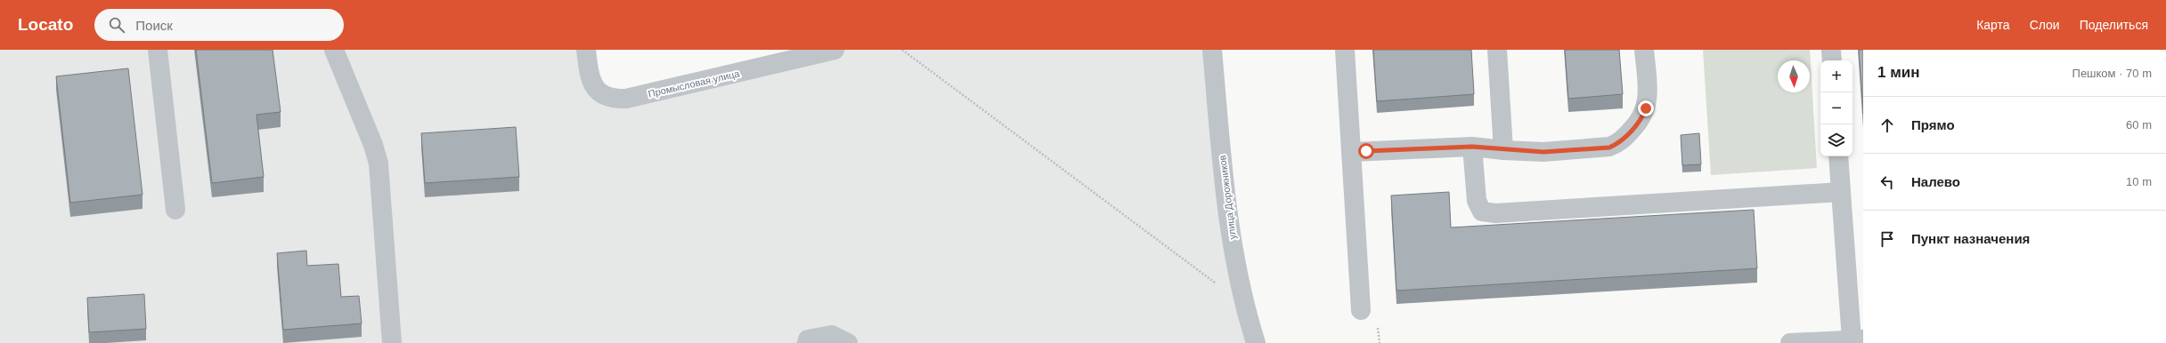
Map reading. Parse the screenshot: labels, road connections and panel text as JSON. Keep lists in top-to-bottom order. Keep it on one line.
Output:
{"streets":{"street":["Промысловая улица","улица Дорожников"]},"north":"bottom","page":{"header":"Locato","search":"Поиск","nav":["Карта","Слои","Поделиться"],"heading":["1 мин","Пешком · 70 m"],"map_buttons":["+","−"],"list":[["Прямо","60 m"],["Налево","10 m"],"Пункт назначения"]}}
